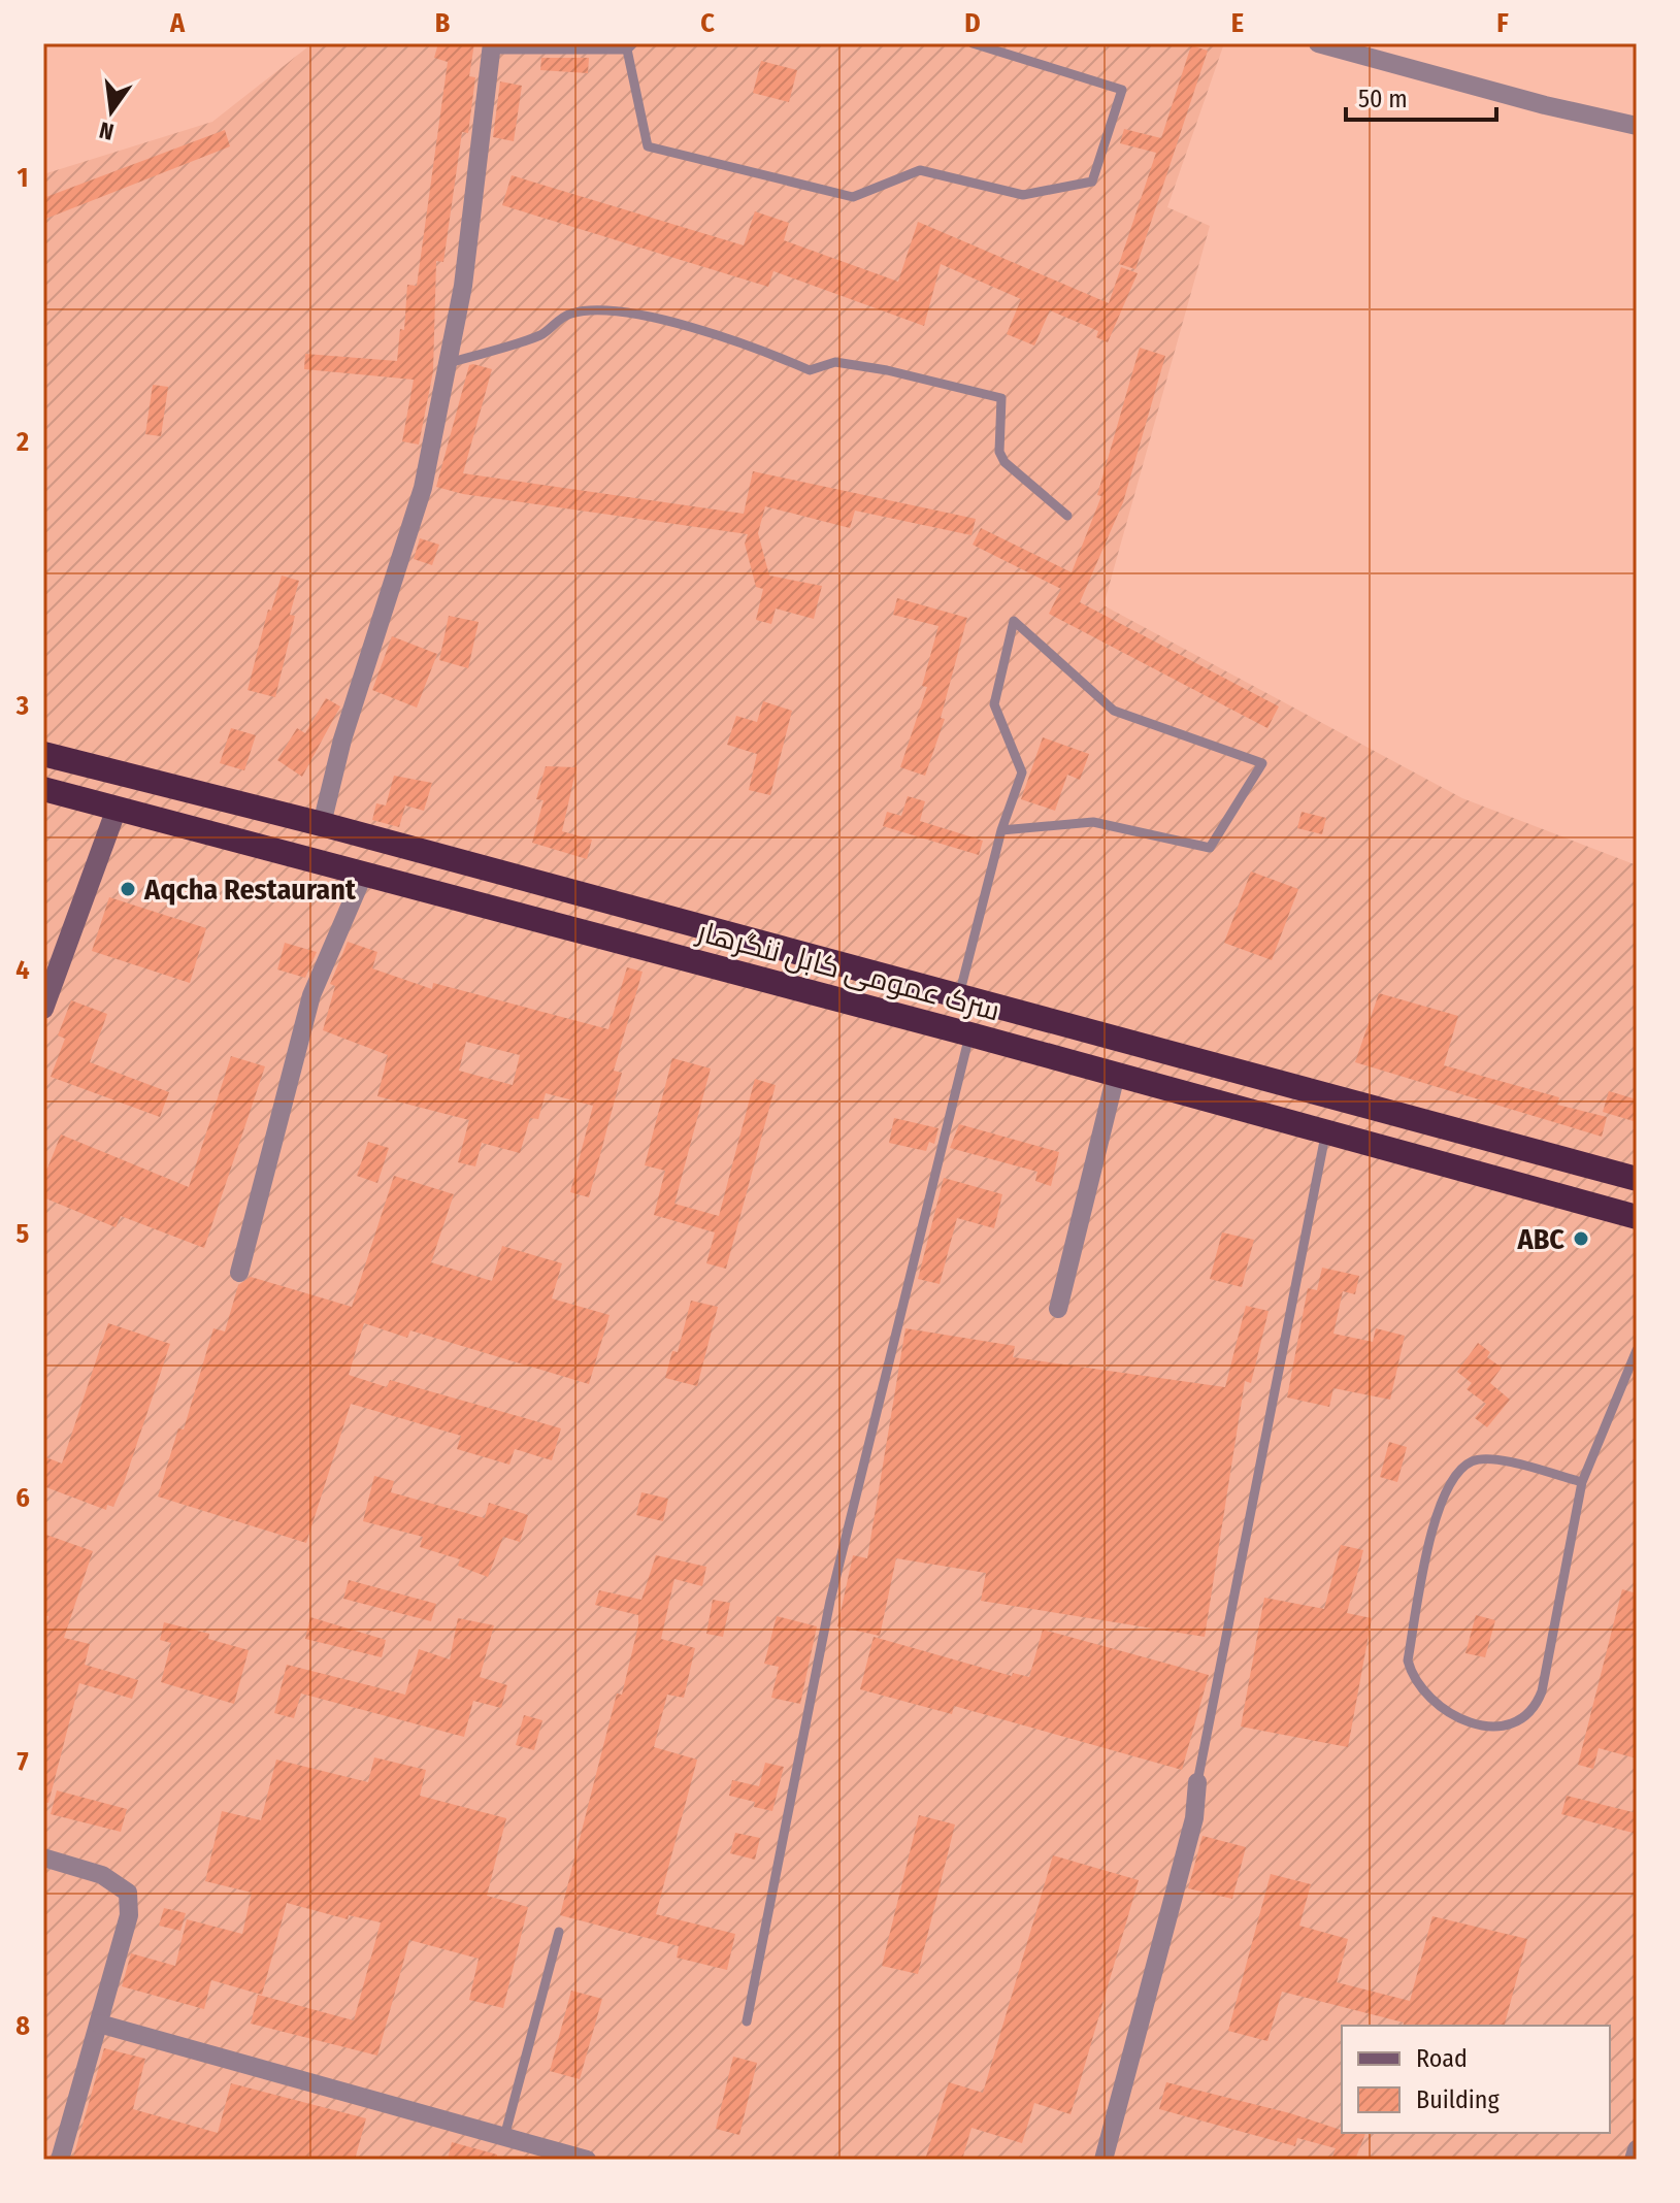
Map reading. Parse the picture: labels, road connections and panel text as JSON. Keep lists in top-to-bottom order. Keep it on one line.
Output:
{"streets":{"highway":["سرک عمومی کابل ننگرهار"]},"places":["Aqcha Restaurant","ABC"],"legend":["Road","Building"],"scale_bar":"50 m","north":"bottom","grid":{"columns":["A","B","C","D","E","F"],"rows":["1","2","3","4","5","6","7","8"]}}
